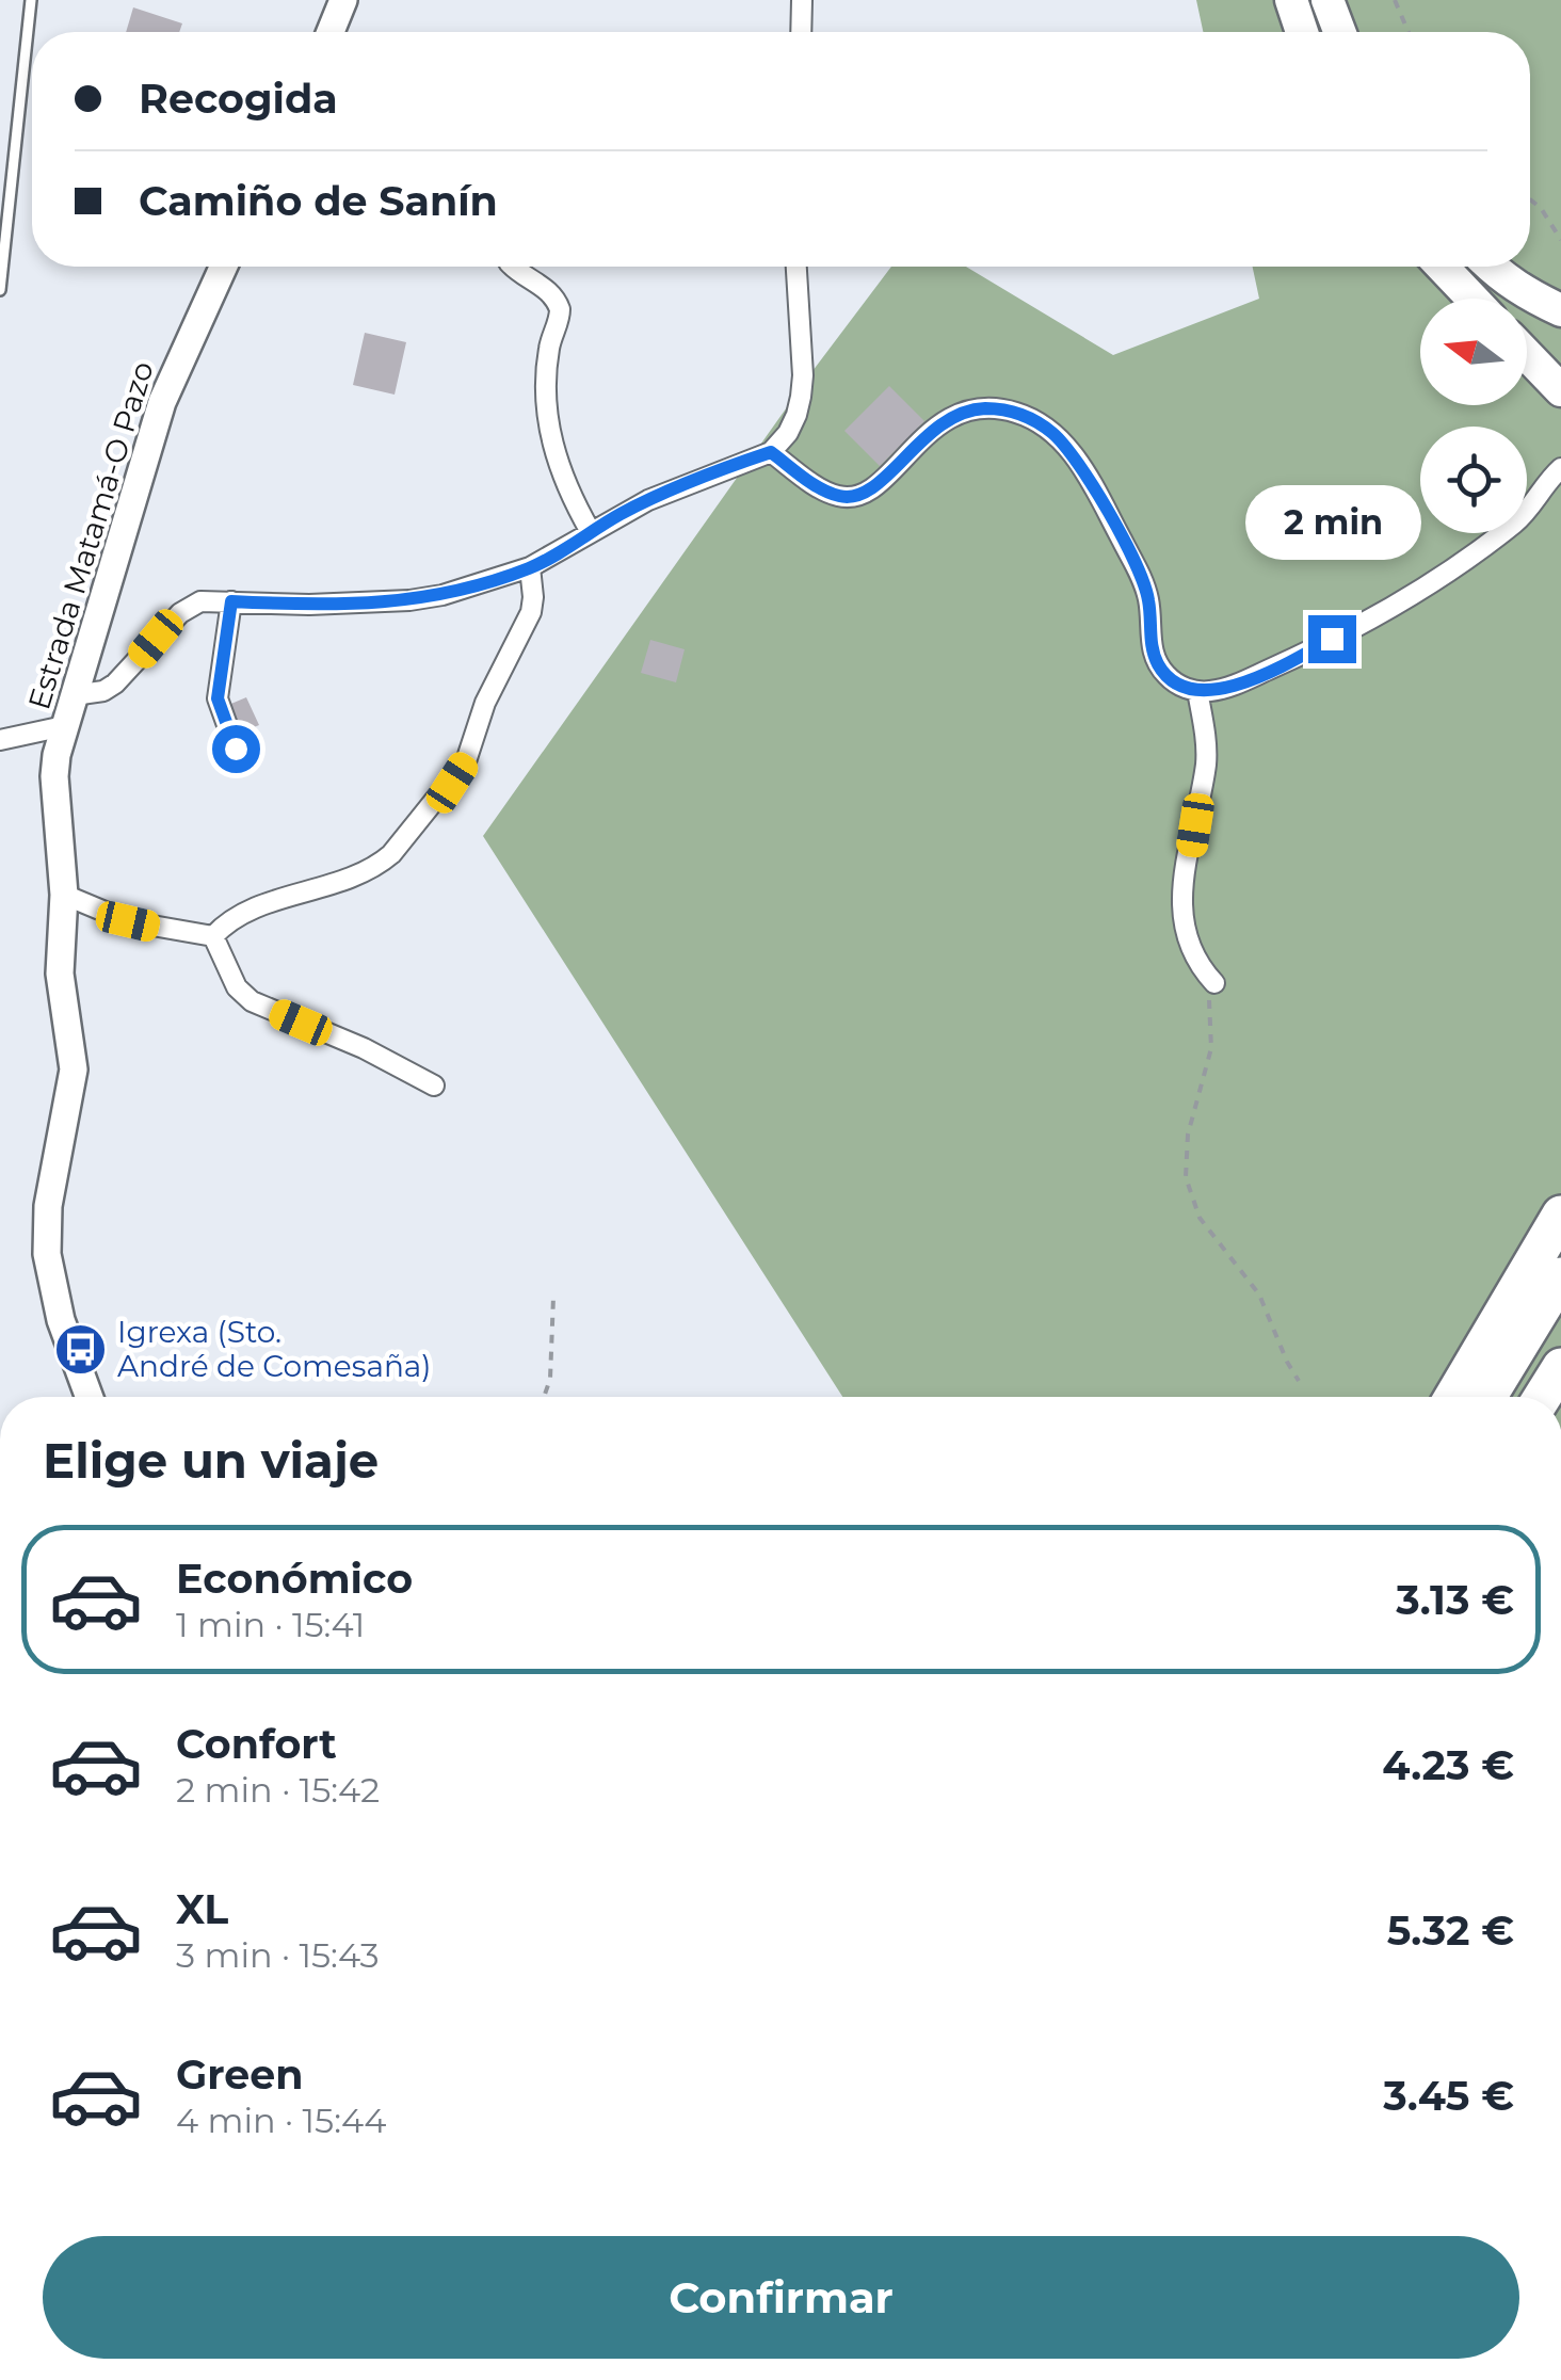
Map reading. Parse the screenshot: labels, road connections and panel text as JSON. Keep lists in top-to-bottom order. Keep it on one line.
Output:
{"streets":{"street":["Estrada Matamá-O Pazo"]},"places":{"bus stop":["Igrexa (Sto. André de Comesaña)"]},"north":"left","page":{"banner":["Recogida","Camiño de Sanín"],"bubble":"2 min","heading":"Elige un viaje","list":[{"name":"Económico","note":"1 min · 15:41","value":"3.13 €"},{"name":"Confort","note":"2 min · 15:42","value":"4.23 €"},{"name":"XL","note":"3 min · 15:43","value":"5.32 €"},{"name":"Green","note":"4 min · 15:44","value":"3.45 €"}],"buttons":"Confirmar"}}
